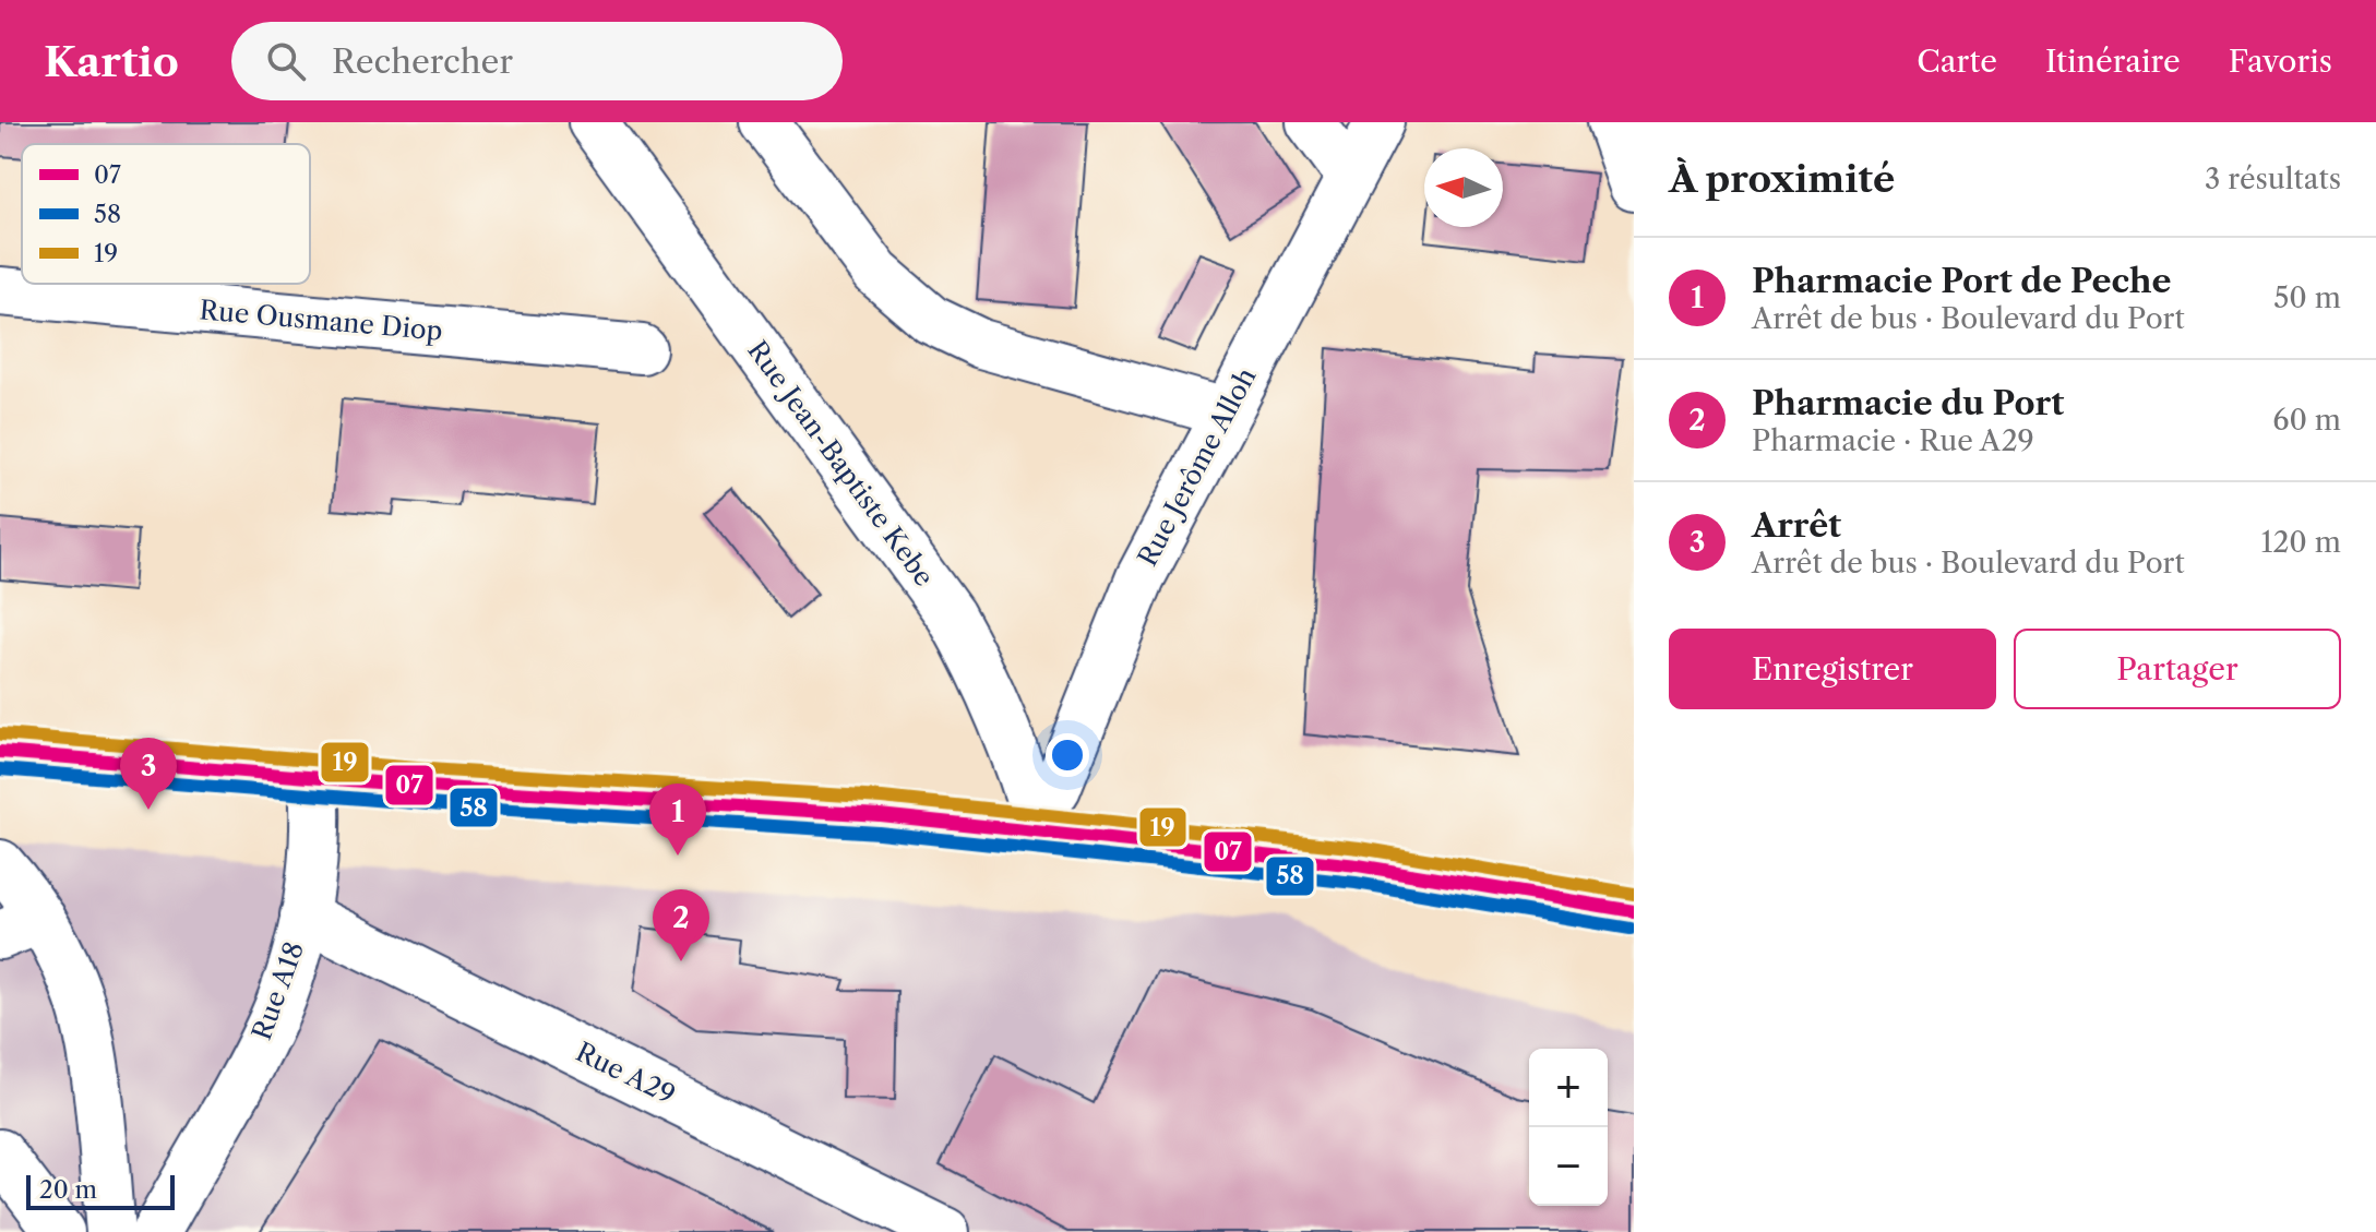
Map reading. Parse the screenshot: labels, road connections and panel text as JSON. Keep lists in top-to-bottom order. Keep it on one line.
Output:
{"streets":{"street":["Rue Ousmane Diop","Rue Jean-Baptiste Kebe","Rue Jerôme Alloh","Rue A18","Rue A29"]},"crossings":[["Rue Jean-Baptiste Kebe","Rue Jerôme Alloh"],["Rue A18","Rue A29"]],"lines":["transit line 19","transit line 07","transit line 58"],"legend":["07","58","19"],"scale_bar":"20 m","north":"left","page":{"header":"Kartio","search":"Rechercher","nav":["Carte","Itinéraire","Favoris"],"heading":["À proximité","3 résultats"],"list":[{"mark":"1","name":"Pharmacie Port de Peche","note":"Arrêt de bus · Boulevard du Port","value":"50 m"},{"mark":"2","name":"Pharmacie du Port","note":"Pharmacie · Rue A29","value":"60 m"},{"mark":"3","name":"Arrêt","note":"Arrêt de bus · Boulevard du Port","value":"120 m"}],"buttons":["Enregistrer","Partager"],"pins":["3","1","2"],"map_buttons":["+","−"],"scale":"20 m"}}
